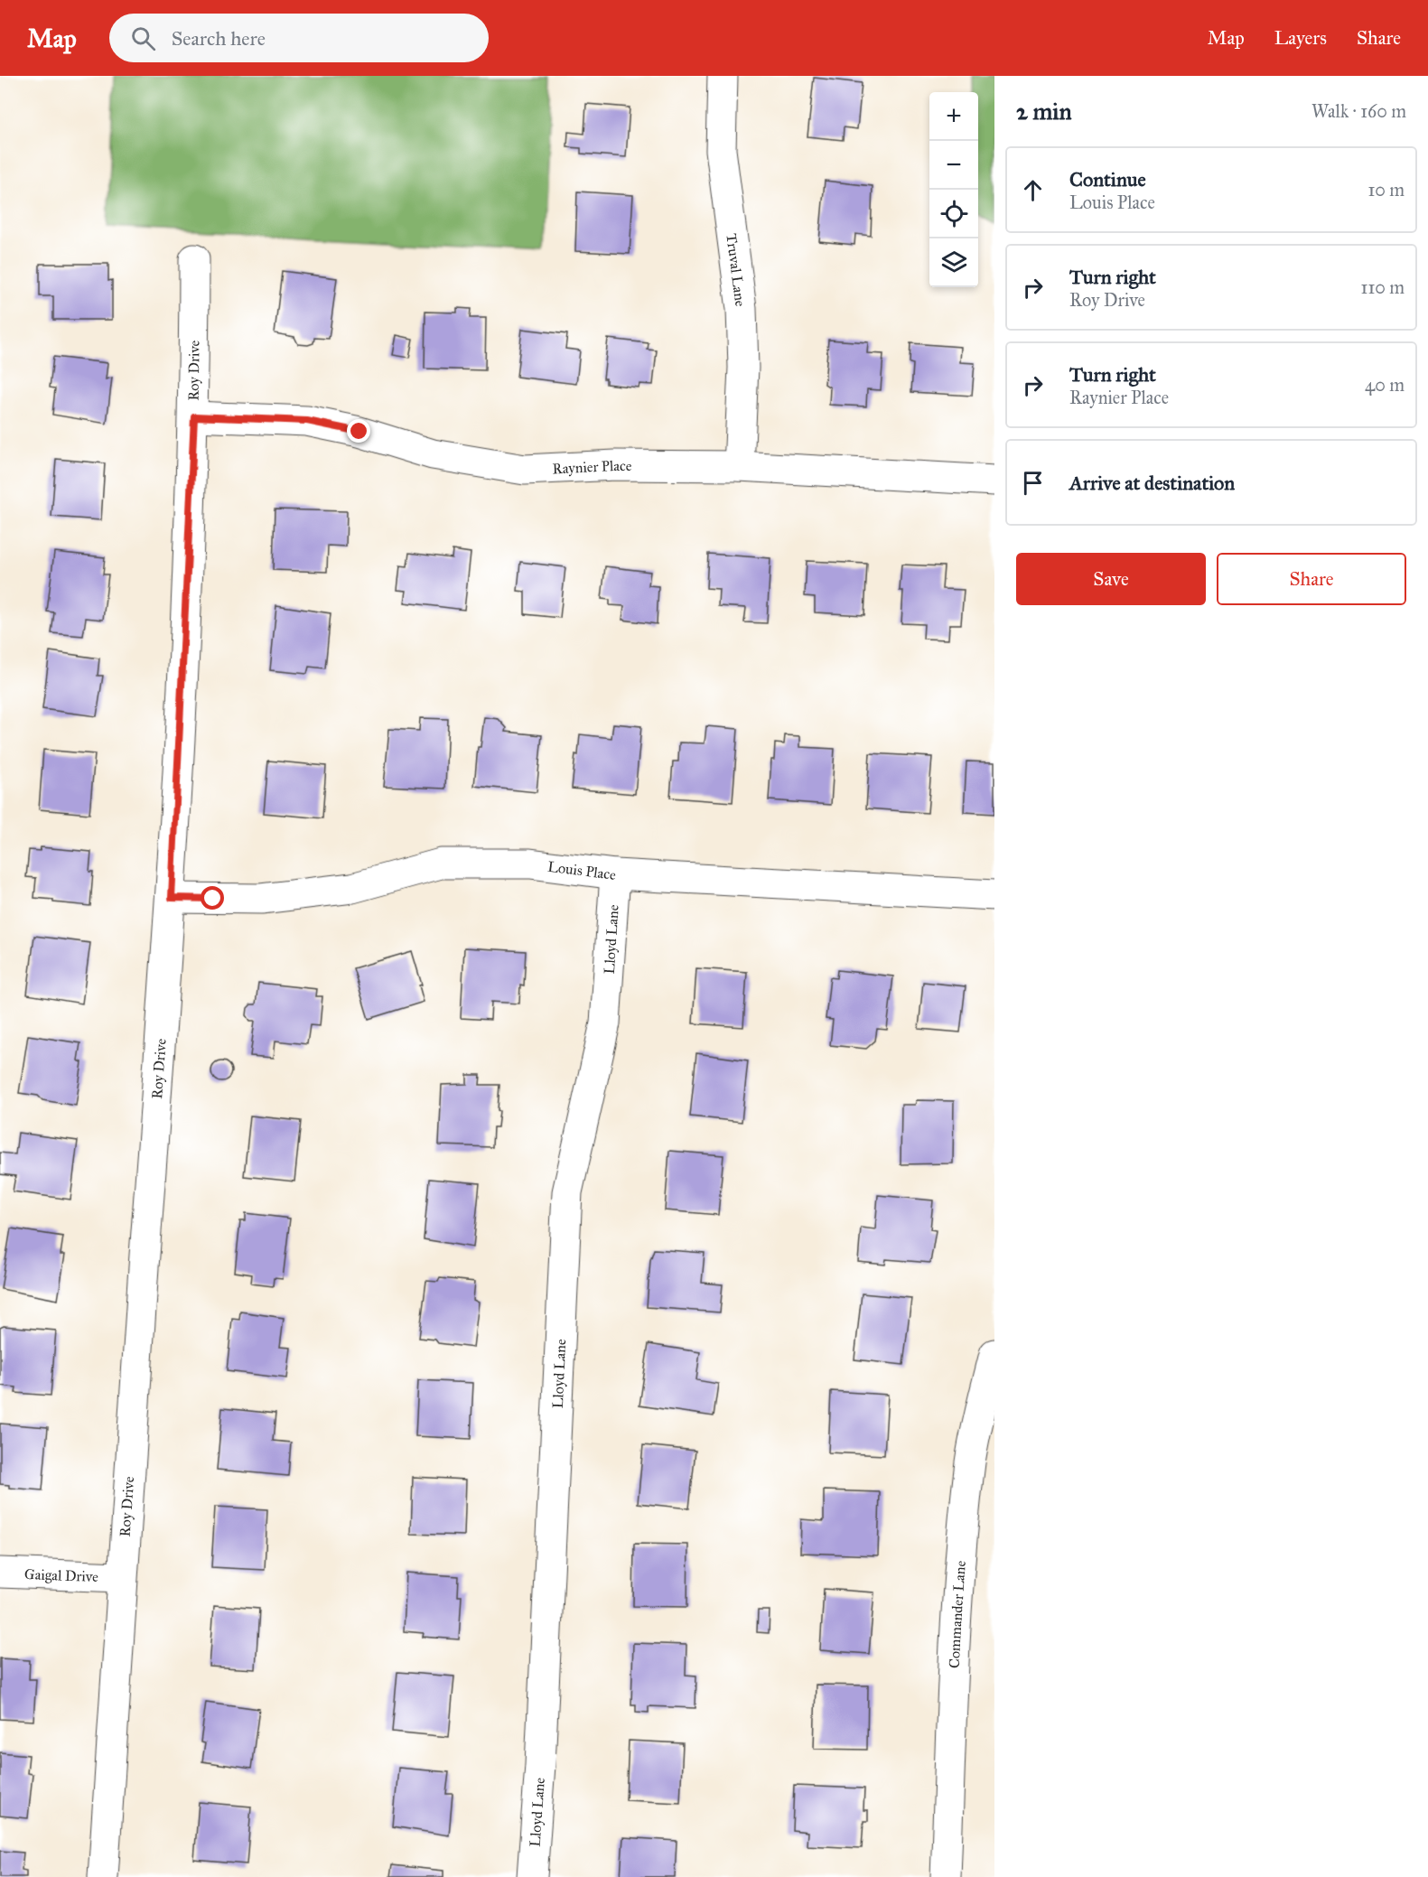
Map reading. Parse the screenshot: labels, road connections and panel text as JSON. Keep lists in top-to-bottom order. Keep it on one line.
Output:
{"streets":{"street":["Truval Lane","Roy Drive","Raynier Place","Louis Place","Lloyd Lane","Gaigal Drive","Commander Lane"]},"crossings":[["Truval Lane","Raynier Place"],["Roy Drive","Raynier Place"],["Roy Drive","Louis Place"],["Roy Drive","Gaigal Drive"],["Louis Place","Lloyd Lane"]],"page":{"header":"Map","search":"Search here","nav":["Map","Layers","Share"],"heading":["2 min","Walk · 160 m"],"map_buttons":["+","−"],"list":[["Continue","Louis Place","10 m"],["Turn right","Roy Drive","110 m"],["Turn right","Raynier Place","40 m"],"Arrive at destination"],"buttons":["Save","Share"]}}
